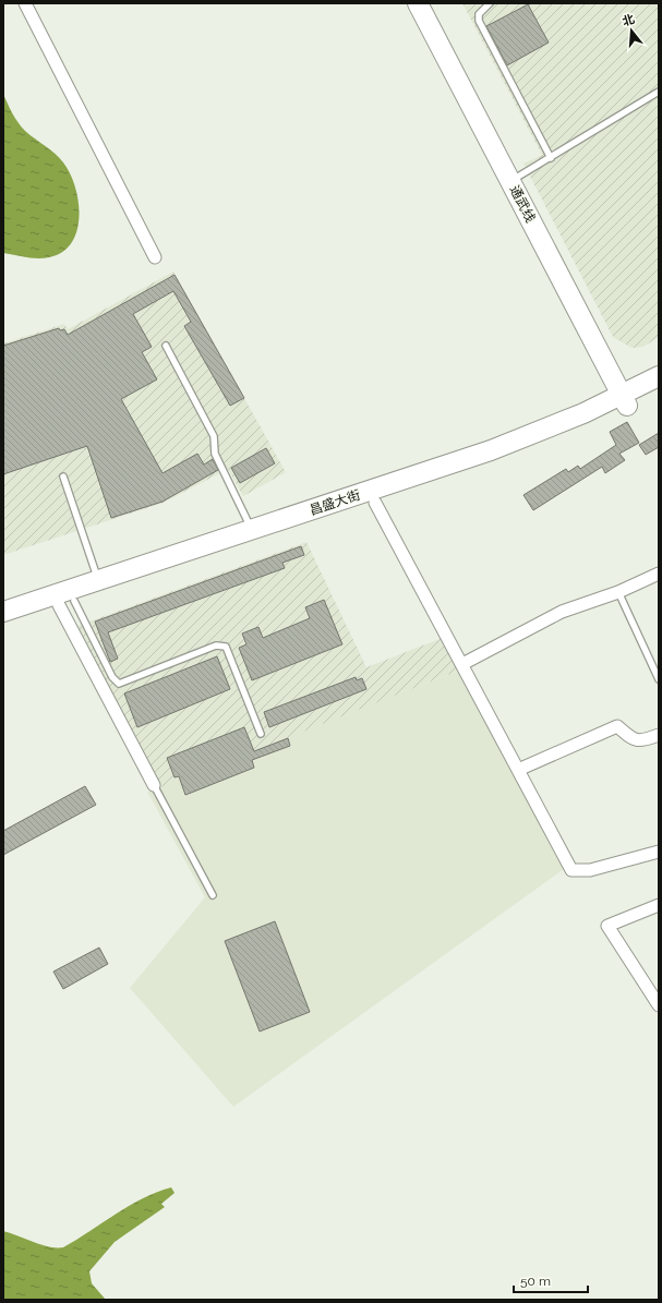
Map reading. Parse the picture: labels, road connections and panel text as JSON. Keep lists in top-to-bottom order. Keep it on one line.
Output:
{"streets":{"highway":["通武线","昌盛大街"]},"crossings":[["通武线","昌盛大街"]],"scale_bar":"50 m","north":"top"}
